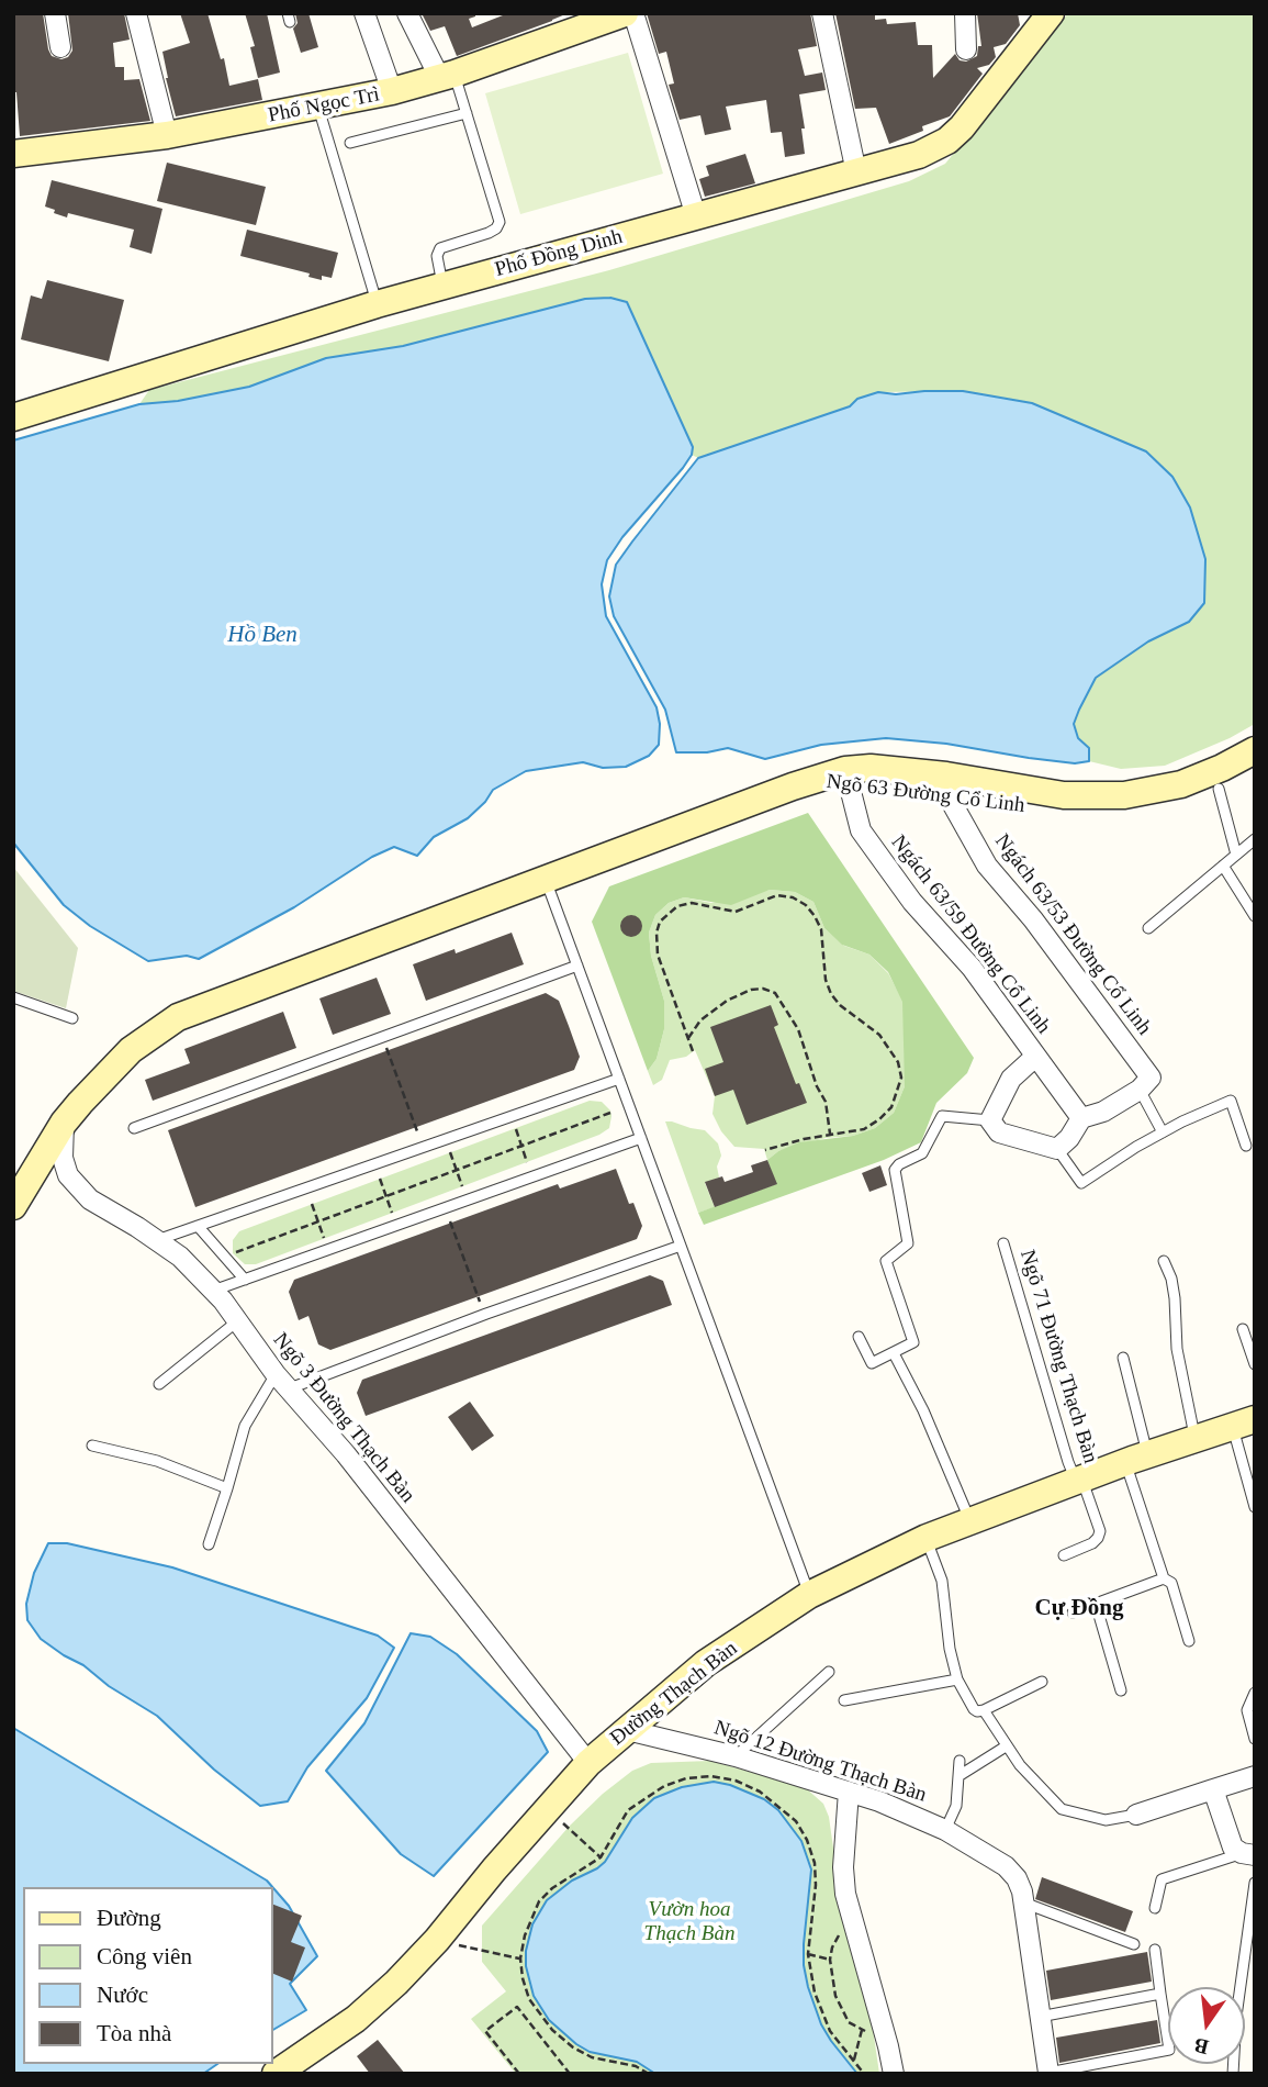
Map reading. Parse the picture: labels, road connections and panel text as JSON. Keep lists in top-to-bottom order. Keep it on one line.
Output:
{"streets":{"street":["Phố Ngọc Trì","Phố Đồng Dinh","Ngõ 63 Đường Cổ Linh","Ngách 63/59 Đường Cổ Linh","Ngách 63/53 Đường Cổ Linh","Ngõ 3 Đường Thạch Bàn","Đường Thạch Bàn","Ngõ 12 Đường Thạch Bàn"],"lane":["Ngõ 71 Đường Thạch Bàn"]},"crossings":[["Ngõ 63 Đường Cổ Linh","Ngách 63/59 Đường Cổ Linh"],["Ngõ 63 Đường Cổ Linh","Ngách 63/53 Đường Cổ Linh"],["Ngõ 63 Đường Cổ Linh","Ngõ 3 Đường Thạch Bàn"],["Ngõ 71 Đường Thạch Bàn","Đường Thạch Bàn"],["Ngõ 3 Đường Thạch Bàn","Đường Thạch Bàn"],["Đường Thạch Bàn","Ngõ 12 Đường Thạch Bàn"]],"districts":["Cự Đồng"],"water":["Hồ Ben"],"parks":["Vườn hoa Thạch Bàn"],"legend":["Đường","Công viên","Nước","Tòa nhà"],"north":"bottom"}
